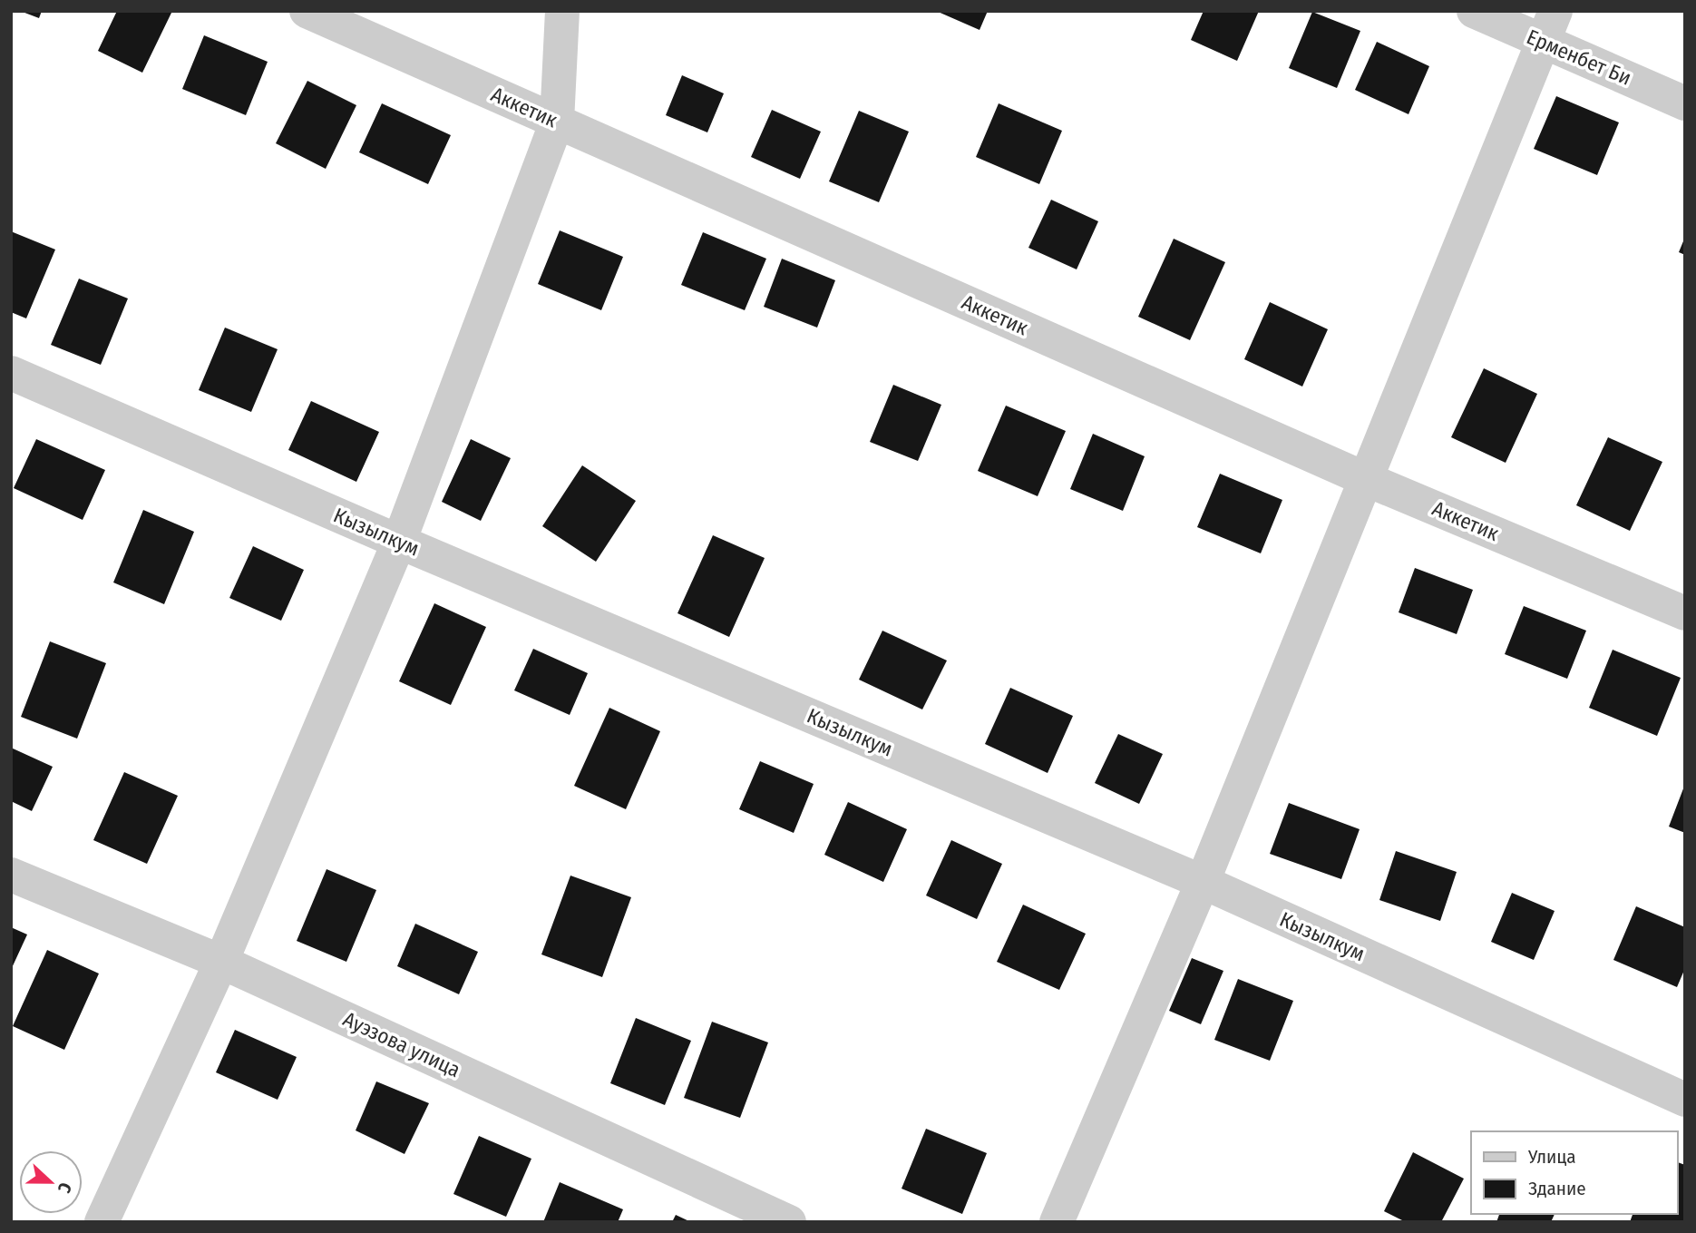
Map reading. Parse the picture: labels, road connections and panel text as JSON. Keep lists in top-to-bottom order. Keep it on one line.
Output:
{"streets":{"street":["Ерменбет Би","Аккетик","Кызылкум","Ауэзова улица"]},"legend":["Улица","Здание"],"north":"right"}
